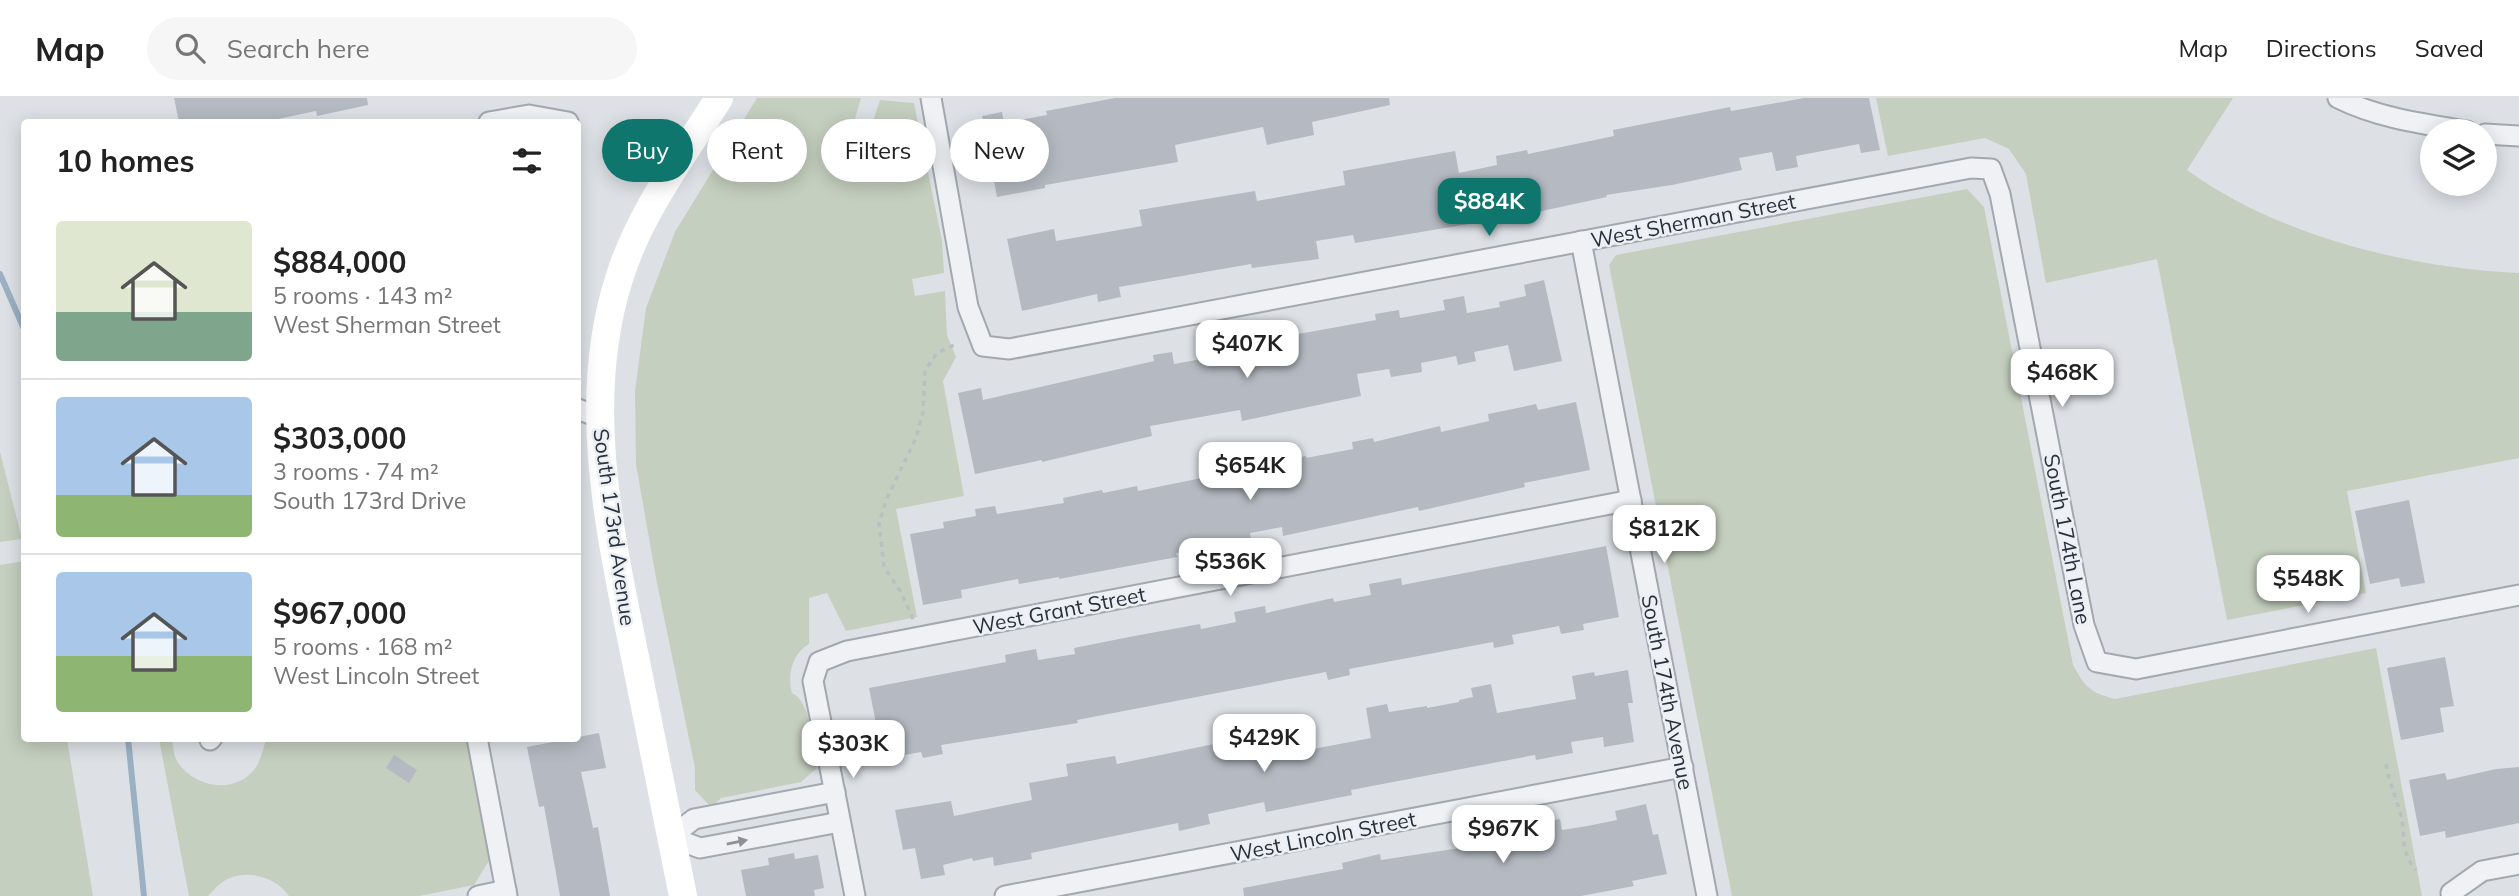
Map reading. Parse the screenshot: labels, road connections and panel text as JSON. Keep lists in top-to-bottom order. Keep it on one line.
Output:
{"streets":{"street":["West Sherman Street","South 173rd Avenue","South 174th Lane","West Grant Street","South 174th Avenue","West Lincoln Street"]},"crossings":[["West Sherman Street","South 174th Lane"],["West Sherman Street","South 174th Avenue"],["West Grant Street","South 174th Avenue"],["South 174th Avenue","West Lincoln Street"]],"page":{"header":"Map","search":"Search here","nav":["Map","Directions","Saved"],"chip":["Buy","Rent","Filters","New"],"heading":"10 homes","price":["$884K","$407K","$468K","$654K","$812K","$536K","$548K","$429K","$303K","$967K"],"list":[{"name":"$884,000","note":"5 rooms · 143 m² · West Sherman Street"},{"name":"$303,000","note":"3 rooms · 74 m² · South 173rd Drive"},{"name":"$967,000","note":"5 rooms · 168 m² · West Lincoln Street"}]}}
